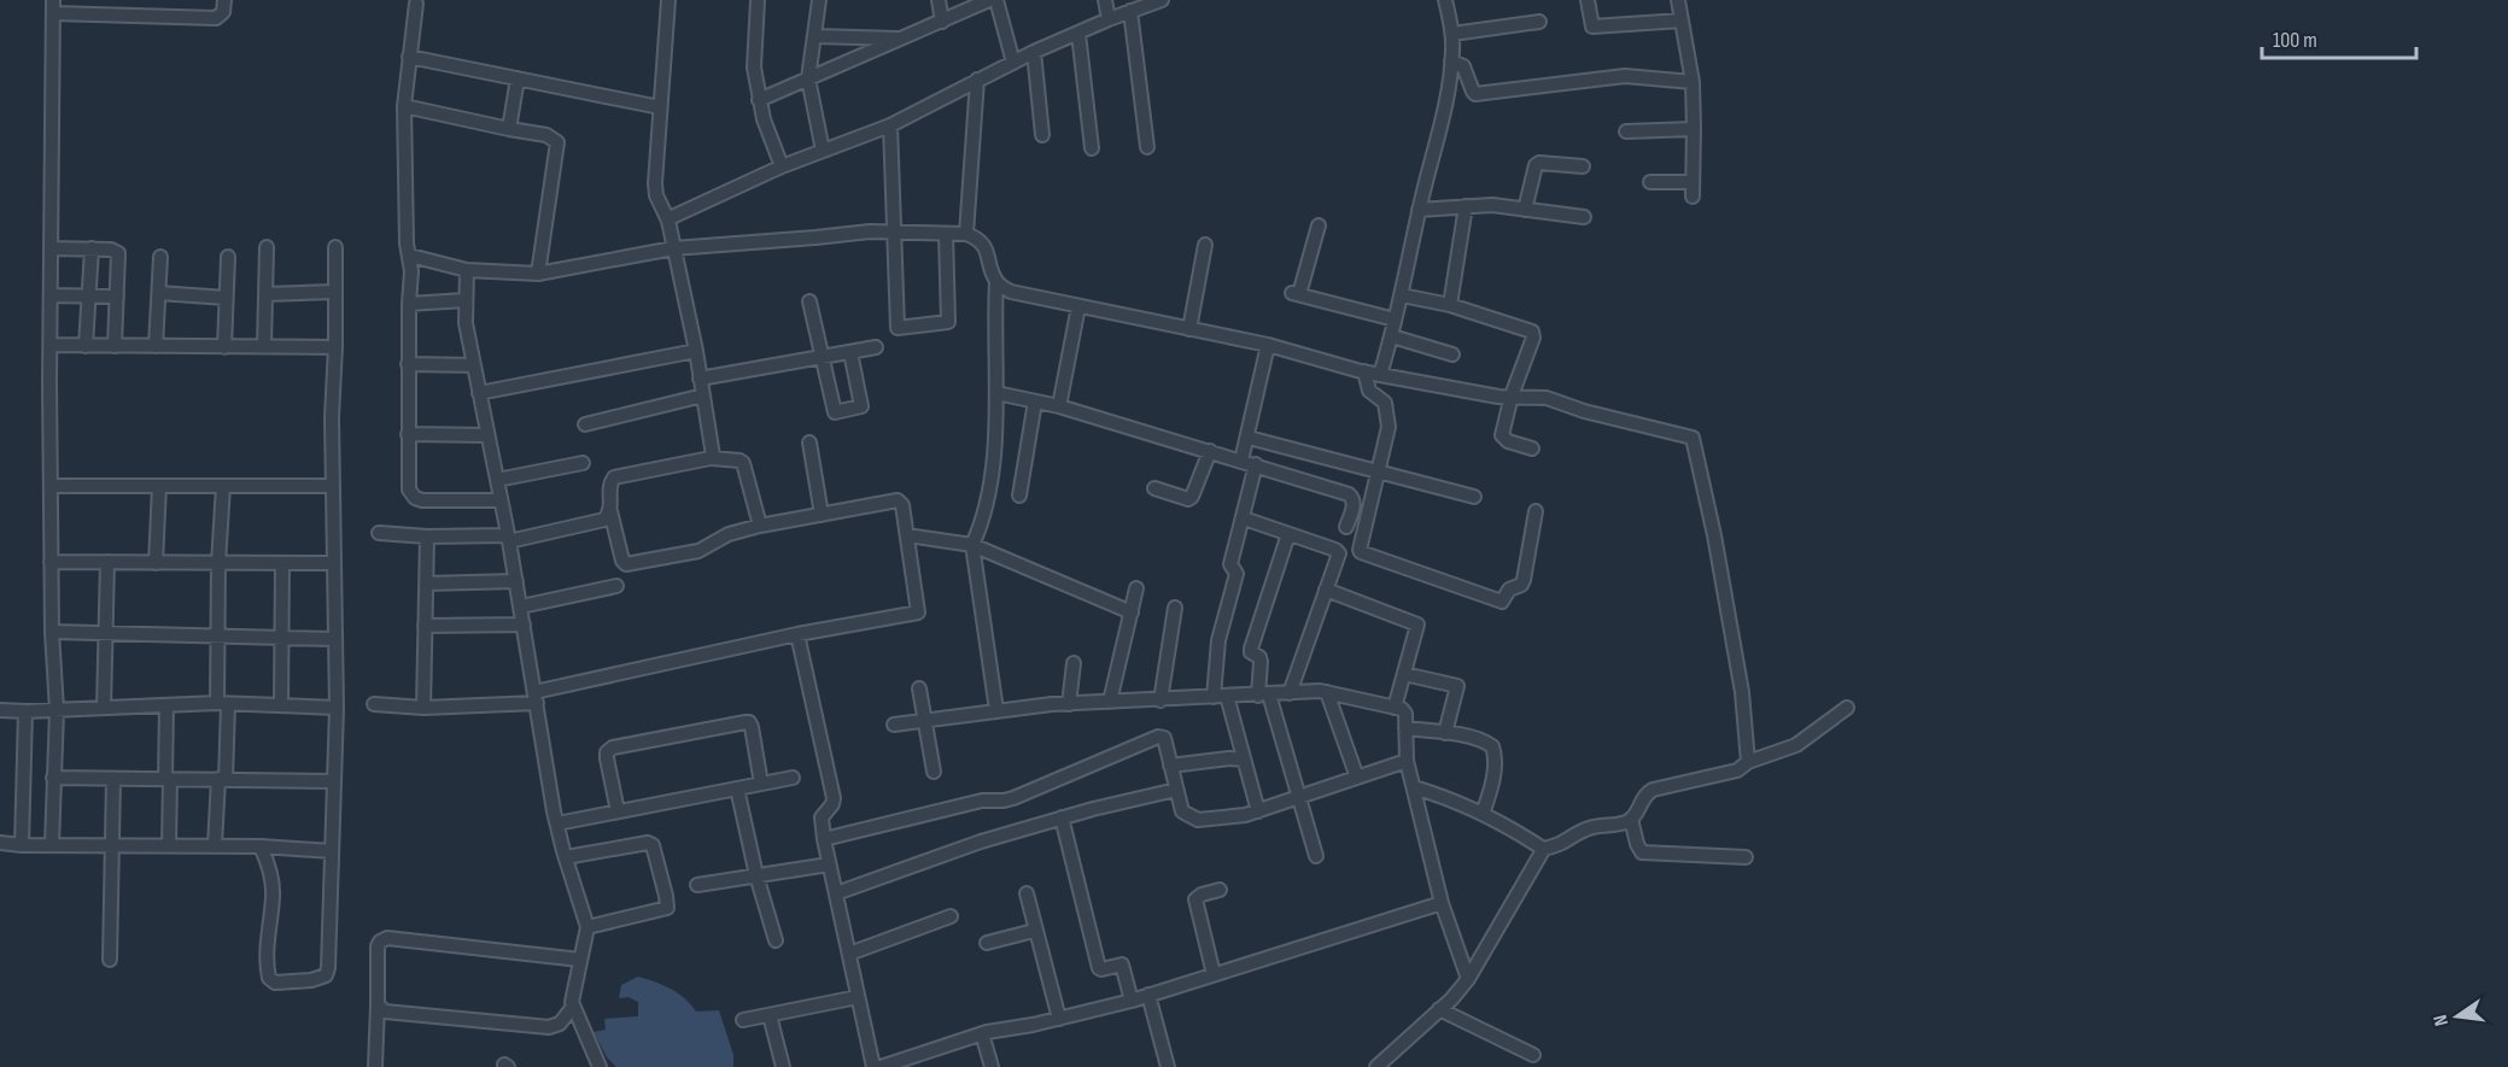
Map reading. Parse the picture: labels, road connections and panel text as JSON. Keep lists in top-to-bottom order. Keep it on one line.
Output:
{"scale_bar":"100 m","north":"left"}
